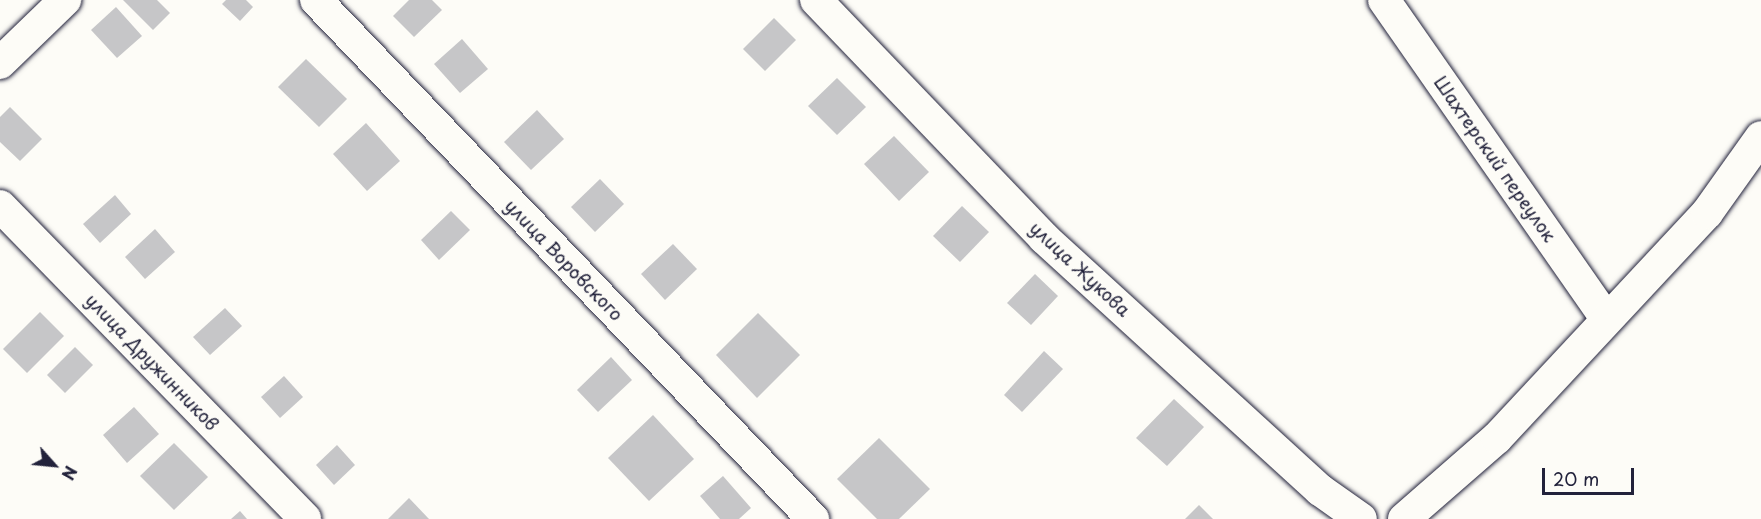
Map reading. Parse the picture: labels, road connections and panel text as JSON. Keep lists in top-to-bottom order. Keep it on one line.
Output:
{"streets":{"street":["Шахтерский переулок","улица Воровского","улица Жукова","улица Дружинников"]},"scale_bar":"20 m","north":"bottom right"}
